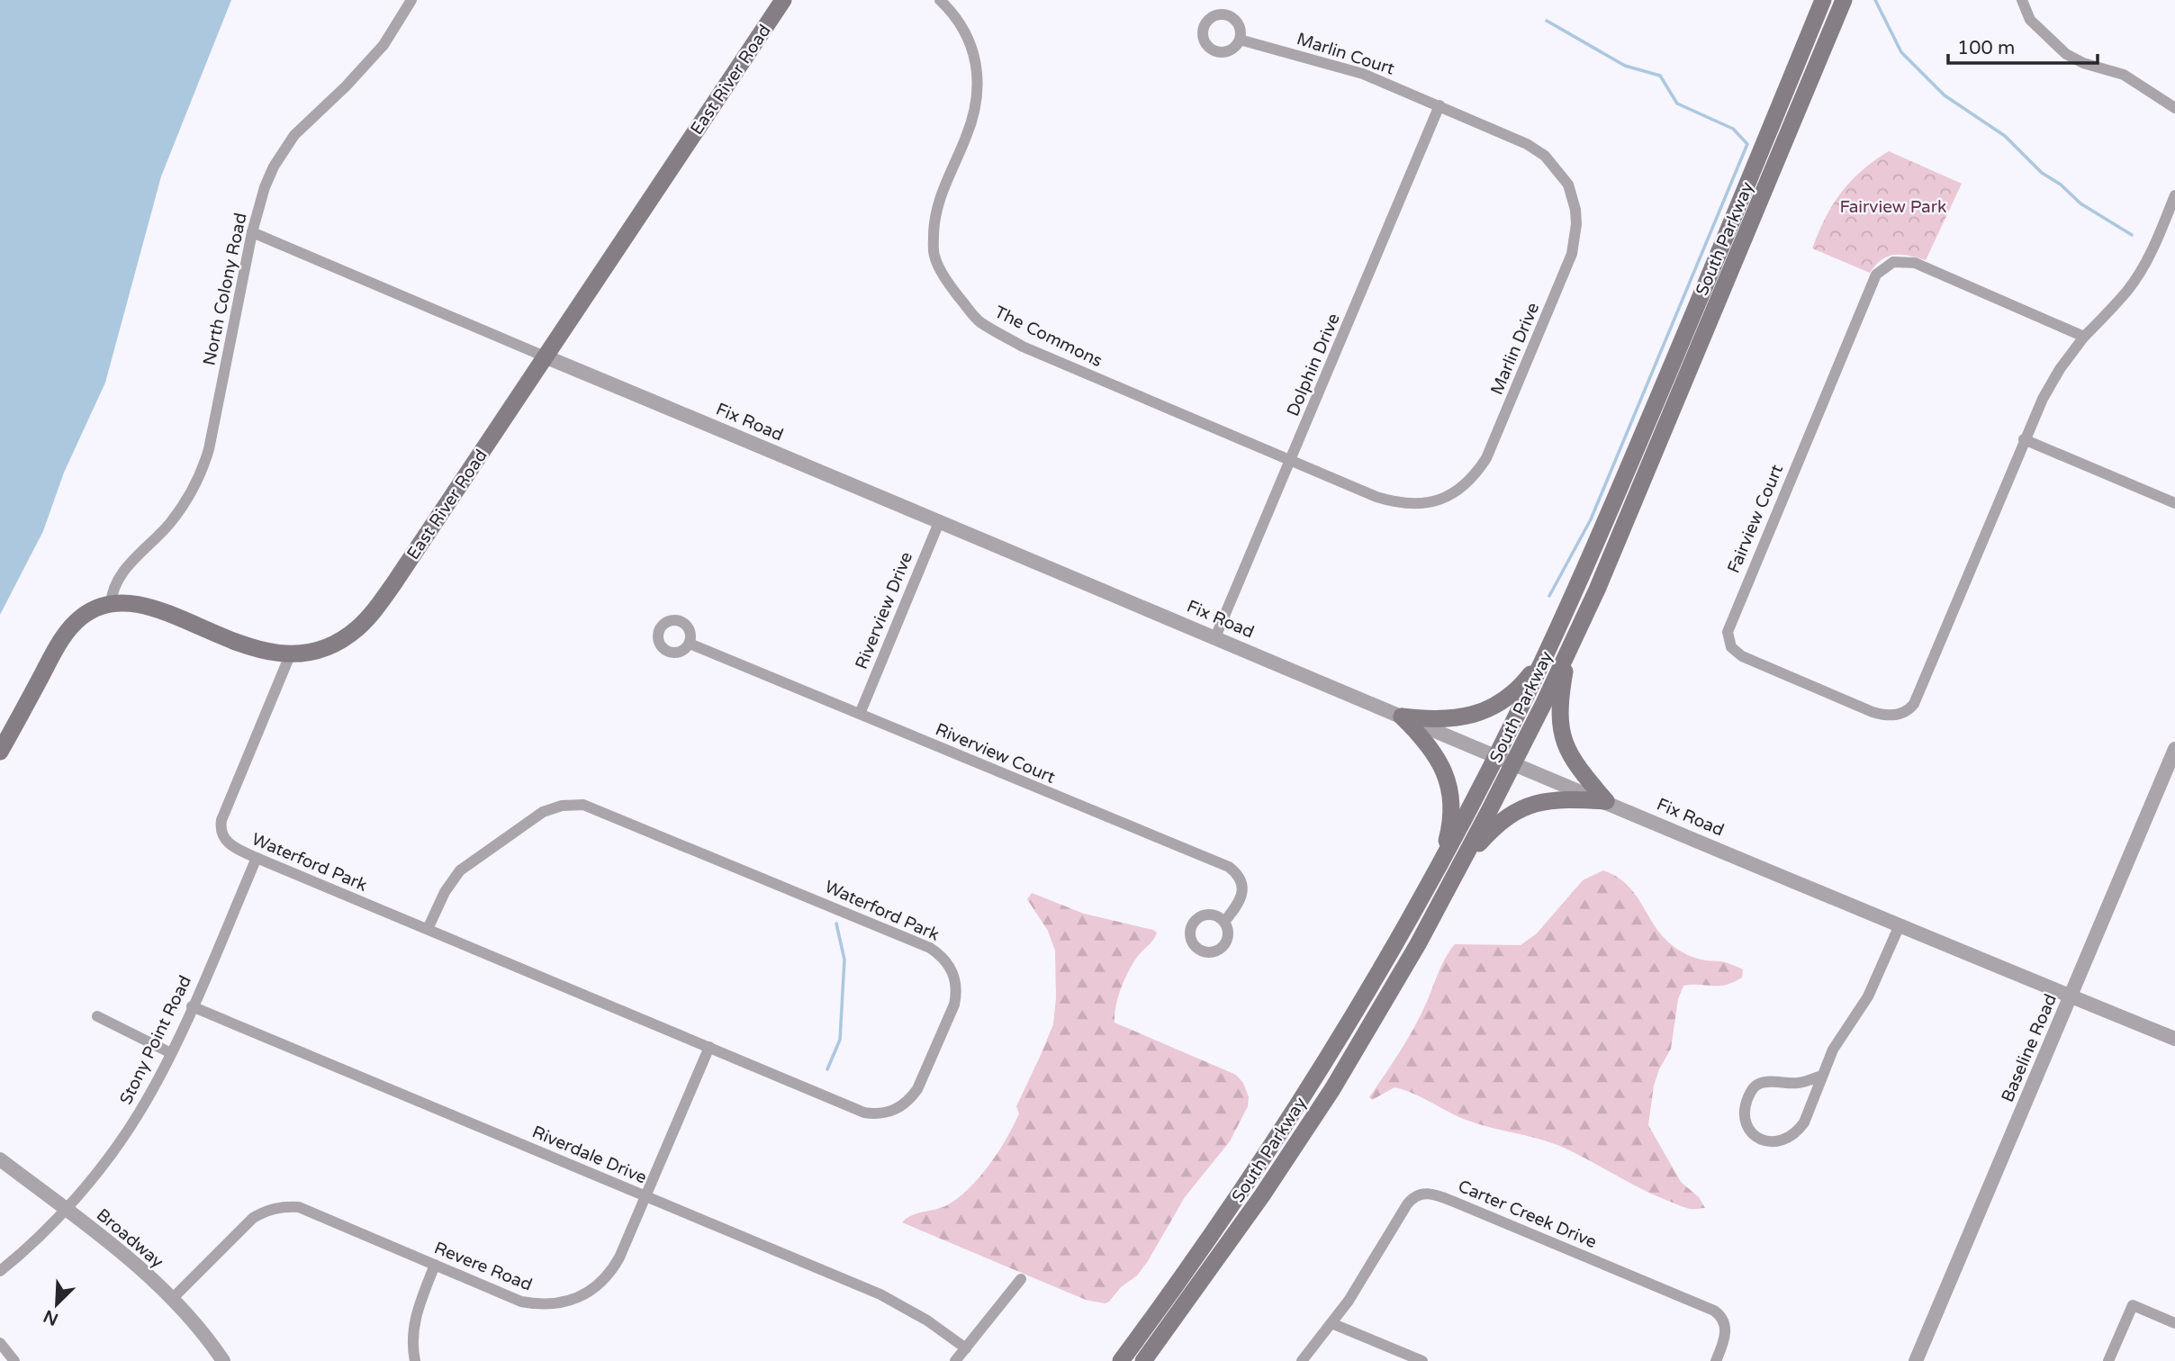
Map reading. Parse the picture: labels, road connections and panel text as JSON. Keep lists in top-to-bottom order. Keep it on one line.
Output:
{"streets":{"main road":["East River Road","South Parkway"],"street":["Marlin Court","North Colony Road","The Commons","Marlin Drive","Dolphin Drive","Fix Road","Fairview Court","Riverview Drive","Riverview Court","Waterford Park","Stony Point Road","Baseline Road","Riverdale Drive","Carter Creek Drive","Broadway","Revere Road"]},"crossings":[["Marlin Court","Marlin Drive"],["Marlin Court","Dolphin Drive"],["East River Road","North Colony Road"],["East River Road","Fix Road"],["East River Road","Waterford Park"],["South Parkway","Fix Road"],["North Colony Road","Fix Road"],["The Commons","Marlin Drive"],["The Commons","Dolphin Drive"],["Marlin Drive","Dolphin Drive"],["Dolphin Drive","Fix Road"],["Fix Road","Riverview Drive"],["Fix Road","Baseline Road"],["Riverview Drive","Riverview Court"],["Waterford Park","Stony Point Road"],["Waterford Park","Revere Road"],["Stony Point Road","Riverdale Drive"],["Stony Point Road","Broadway"],["Riverdale Drive","Revere Road"],["Broadway","Revere Road"]],"parks":["Fairview Park"],"scale_bar":"100 m","north":"bottom left"}
